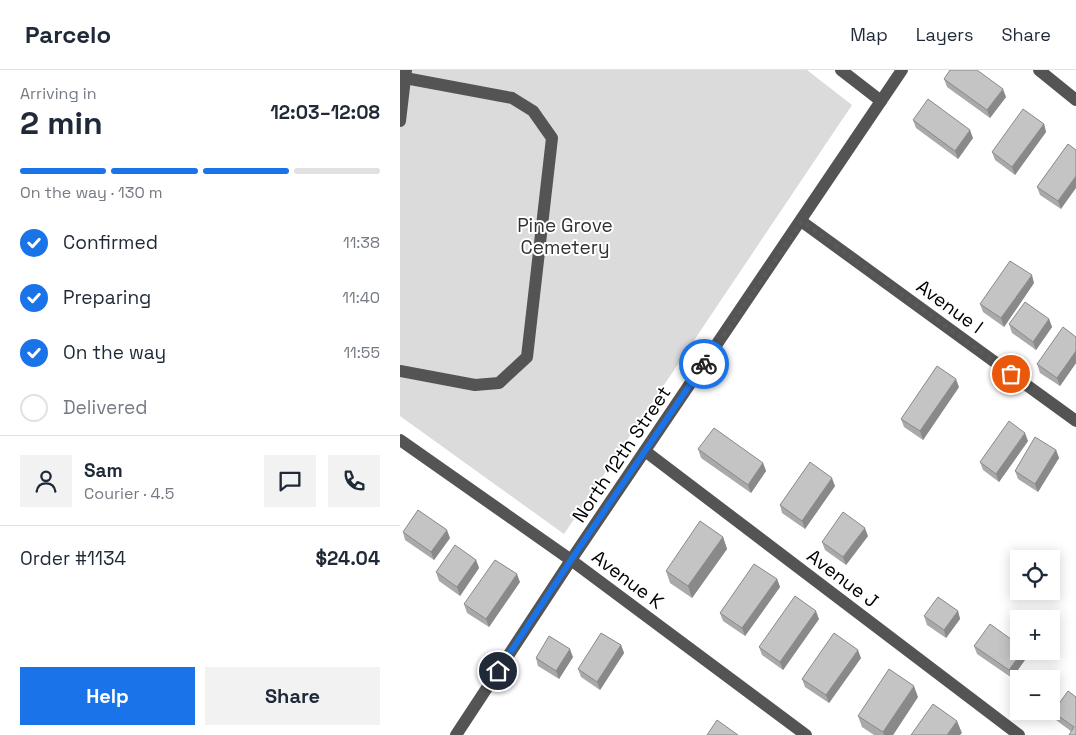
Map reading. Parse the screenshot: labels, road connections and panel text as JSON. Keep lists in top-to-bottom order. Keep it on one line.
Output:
{"streets":{"street":["Avenue I","North 12th Street","Avenue J","Avenue K"]},"crossings":[["Avenue I","North 12th Street"],["North 12th Street","Avenue J"],["North 12th Street","Avenue K"]],"parks":["Pine Grove Cemetery"],"page":{"header":"Parcelo","nav":["Map","Layers","Share"],"heading":["2 min","Arriving in","12:03–12:08"],"panel":["Sam","Courier · 4.5","Order #1134","$24.04"],"bar":"On the way · 130 m","list":[["Confirmed","11:38"],["Preparing","11:40"],["On the way","11:55"],"Delivered"],"map_buttons":["+","−"],"buttons":["Help","Share"]}}
